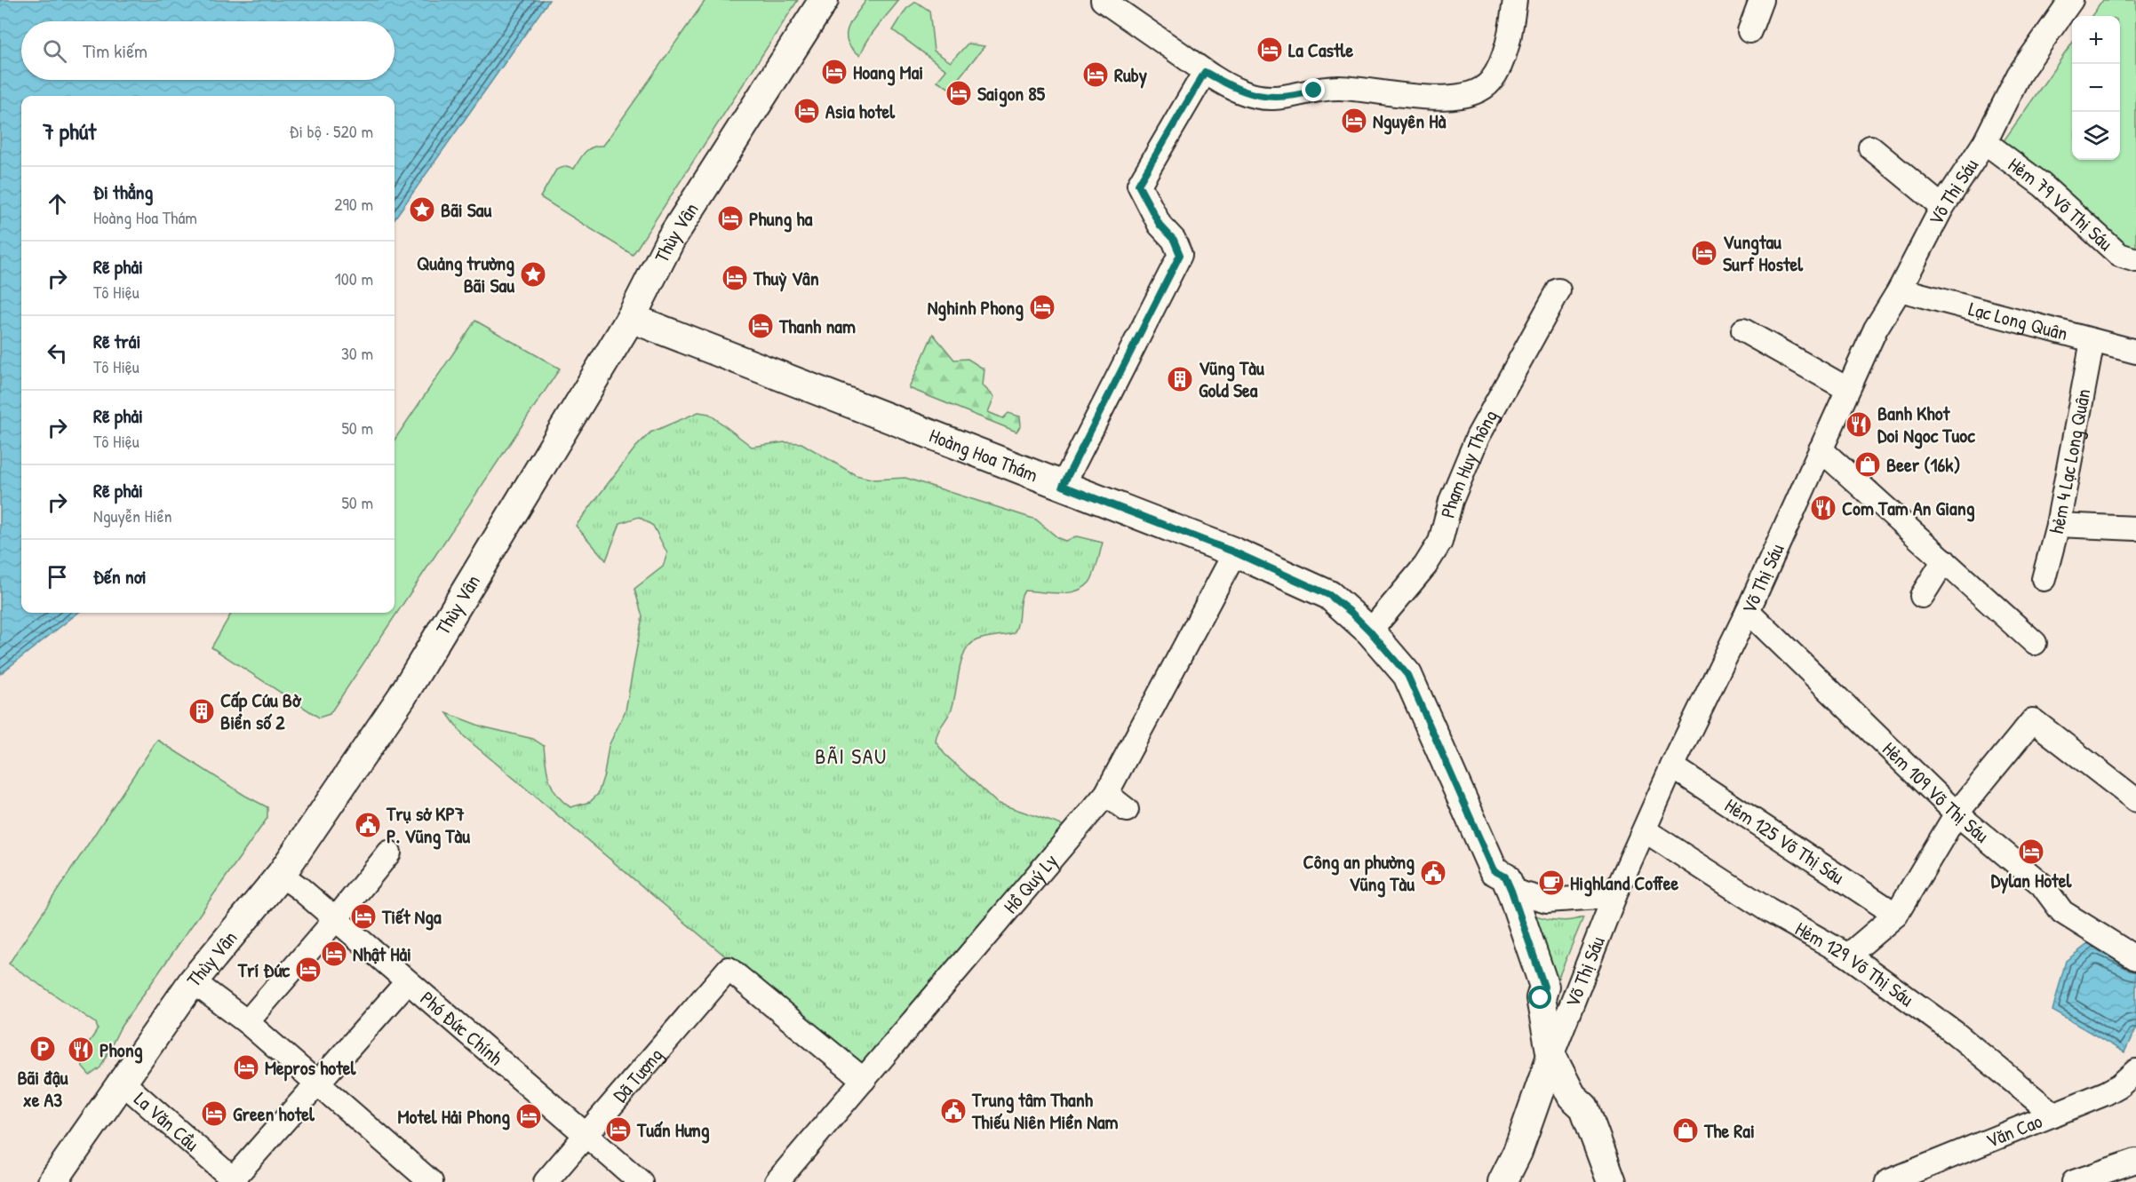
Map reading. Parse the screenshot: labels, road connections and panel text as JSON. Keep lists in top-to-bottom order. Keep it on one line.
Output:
{"streets":{"main road":["Võ Thị Sáu","Thùy Vân","Hoàng Hoa Thám"],"street":["Hẻm 79 Võ Thị Sáu","Lạc Long Quân","hẻm 4 Lạc Long Quân","Phạm Huy Thông","Hẻm 109 Võ Thị Sáu","Hẻm 125 Võ Thị Sáu","Hồ Quý Ly","Hẻm 129 Võ Thị Sáu","Phó Đức Chính","Dã Tượng","La Văn Cầu","Văn Cao"]},"crossings":[["Võ Thị Sáu","Hẻm 79 Võ Thị Sáu"],["Võ Thị Sáu","Lạc Long Quân"],["Võ Thị Sáu","Hoàng Hoa Thám"],["Võ Thị Sáu","Hẻm 109 Võ Thị Sáu"],["Võ Thị Sáu","Hẻm 125 Võ Thị Sáu"],["Võ Thị Sáu","Hẻm 129 Võ Thị Sáu"],["Thùy Vân","Hoàng Hoa Thám"],["Thùy Vân","Phó Đức Chính"],["Thùy Vân","La Văn Cầu"],["Lạc Long Quân","hẻm 4 Lạc Long Quân"],["Hoàng Hoa Thám","Phạm Huy Thông"],["Hoàng Hoa Thám","Hồ Quý Ly"],["Hồ Quý Ly","Dã Tượng"],["Hẻm 129 Võ Thị Sáu","Văn Cao"],["Phó Đức Chính","Dã Tượng"]],"districts":["BÃI SAU"],"places":{"hotel":["La Castle","Hoang Mai","Ruby","Saigon 85","Asia hotel","Nguyên Hà","Phung ha","Vungtau Surf Hostel","Thuỳ Vân","Nghinh Phong","Thanh nam","Dylan Hotel","Tiết Nga","Nhật Hải","Trí Đức","Mepros hotel","Green hotel","Motel Hải Phong","Tuấn Hưng"],"place":["Bãi Sau","Quảng trường Bãi Sau"],"building":["Vũng Tàu Gold Sea","Cấp Cứu Bờ Biển số 2"],"restaurant":["Banh Khot Doi Ngoc Tuoc","Com Tam An Giang","Phong"],"shop":["Beer (16k)","The Rai"],"public building":["Trụ sở KP7 P. Vũng Tàu","Công an phường Vũng Tàu","Trung tâm Thanh Thiếu Niên Miền Nam"],"cafe":["Highland Coffee"],"parking":["Bãi đậu xe A3"]},"page":{"map_buttons":["+","−"],"search":"Tìm kiếm","heading":["7 phút","Đi bộ · 520 m"],"list":[["Đi thẳng","Hoàng Hoa Thám","290 m"],["Rẽ phải","Tô Hiệu","100 m"],["Rẽ trái","Tô Hiệu","30 m"],["Rẽ phải","Tô Hiệu","50 m"],["Rẽ phải","Nguyễn Hiền","50 m"],"Đến nơi"]}}
